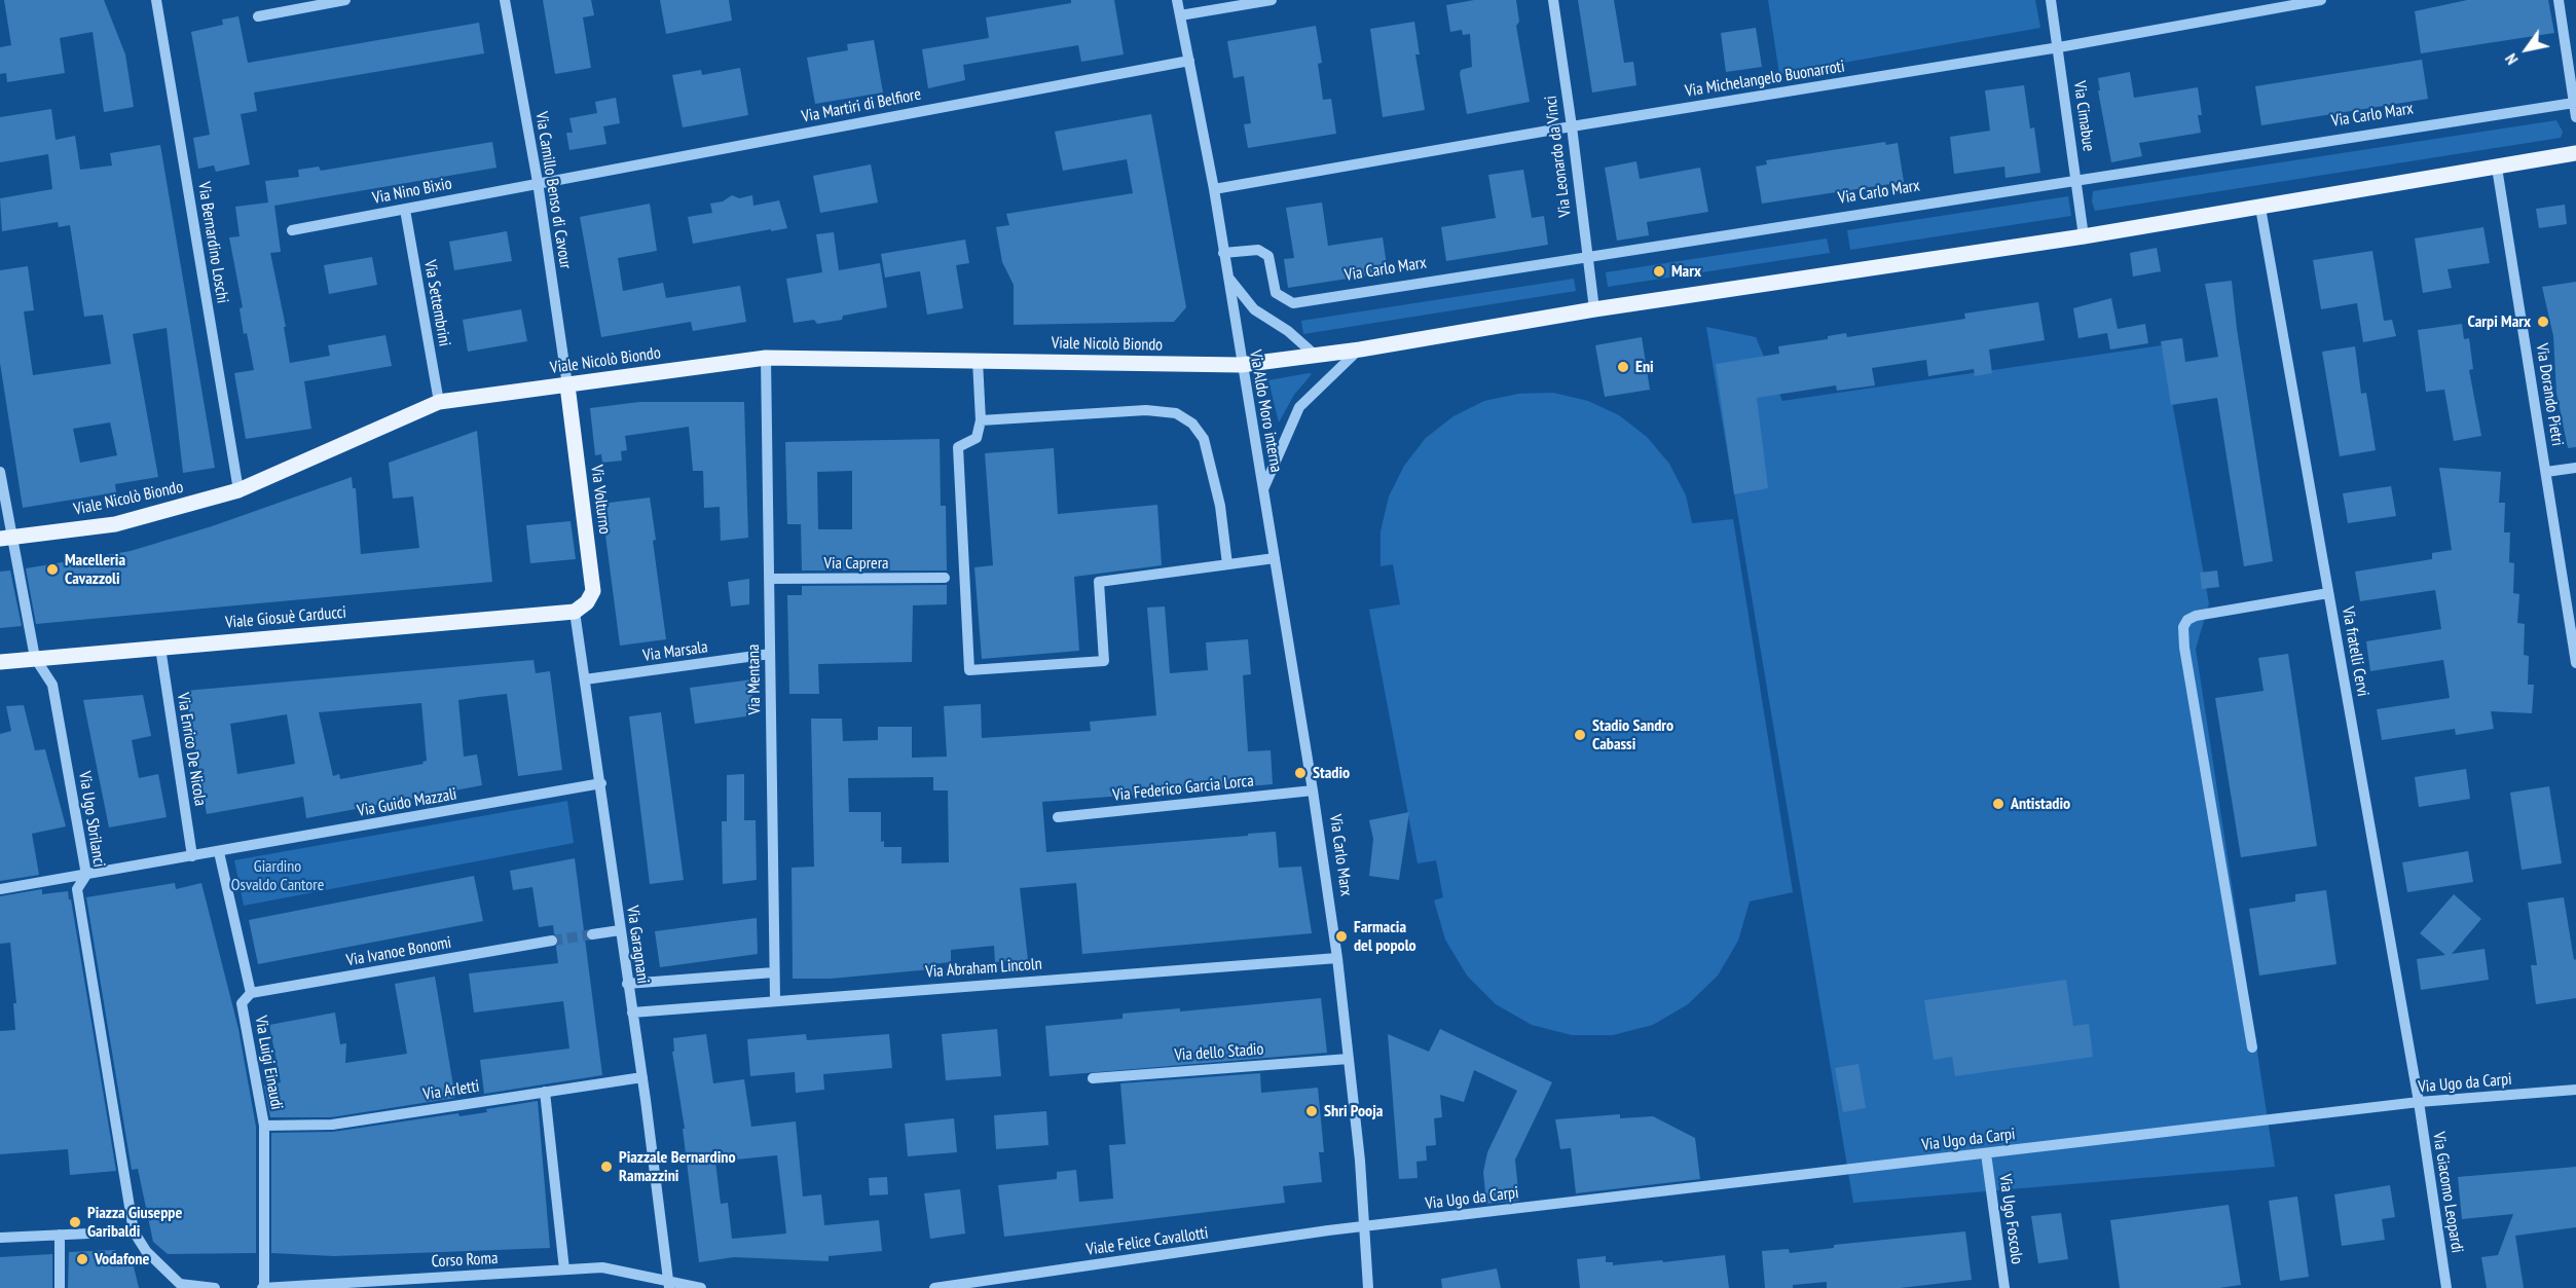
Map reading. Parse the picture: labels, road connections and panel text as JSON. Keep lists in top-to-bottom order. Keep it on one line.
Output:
{"streets":{"main road":["Viale Nicolò Biondo","Via Volturno","Viale Giosuè Carducci"],"street":["Via Michelangelo Buonarroti","Via Martiri di Belfiore","Via Carlo Marx","Via Cimabue","Via Leonardo da Vinci","Via Camillo Benso di Cavour","Via Nino Bixio","Via Bernardino Loschi","Via Settembrini","Via Dorando Pietri","Via Aldo Moro interna","Via Caprera","Via Marsala","Via fratelli Cervi","Via Mentana","Via Enrico De Nicola","Via Federico Garcia Lorca","Via Guido Mazzali","Via Ugo Sbrilanci","Via Garagnani","Via Ivanoe Bonomi","Via Abraham Lincoln","Via dello Stadio","Via Luigi Einaudi","Via Ugo da Carpi","Via Arletti","Via Giacomo Leopardi","Via Ugo Foscolo","Viale Felice Cavallotti","Corso Roma"]},"crossings":[["Via Michelangelo Buonarroti","Via Cimabue"],["Via Michelangelo Buonarroti","Via Leonardo da Vinci"],["Via Michelangelo Buonarroti","Via Aldo Moro interna"],["Via Martiri di Belfiore","Via Camillo Benso di Cavour"],["Via Martiri di Belfiore","Via Nino Bixio"],["Via Martiri di Belfiore","Via Aldo Moro interna"],["Via Carlo Marx","Via Cimabue"],["Via Carlo Marx","Via Leonardo da Vinci"],["Via Carlo Marx","Via Aldo Moro interna"],["Via Carlo Marx","Via Federico Garcia Lorca"],["Via Carlo Marx","Via Abraham Lincoln"],["Via Carlo Marx","Via dello Stadio"],["Via Carlo Marx","Via Ugo da Carpi"],["Via Carlo Marx","Viale Felice Cavallotti"],["Via Camillo Benso di Cavour","Via Nino Bixio"],["Via Camillo Benso di Cavour","Viale Nicolò Biondo"],["Via Camillo Benso di Cavour","Via Volturno"],["Via Nino Bixio","Via Settembrini"],["Via Bernardino Loschi","Viale Nicolò Biondo"],["Via Settembrini","Viale Nicolò Biondo"],["Viale Nicolò Biondo","Via Aldo Moro interna"],["Viale Nicolò Biondo","Via Volturno"],["Viale Nicolò Biondo","Via Mentana"],["Viale Nicolò Biondo","Via Ugo Sbrilanci"],["Via Volturno","Viale Giosuè Carducci"],["Via Volturno","Via Garagnani"],["Via Caprera","Via Mentana"],["Viale Giosuè Carducci","Via Enrico De Nicola"],["Viale Giosuè Carducci","Via Ugo Sbrilanci"],["Viale Giosuè Carducci","Via Garagnani"],["Via Marsala","Via Mentana"],["Via Marsala","Via Garagnani"],["Via fratelli Cervi","Via Ugo da Carpi"],["Via fratelli Cervi","Via Giacomo Leopardi"],["Via Mentana","Via Abraham Lincoln"],["Via Enrico De Nicola","Via Guido Mazzali"],["Via Guido Mazzali","Via Ugo Sbrilanci"],["Via Guido Mazzali","Via Garagnani"],["Via Guido Mazzali","Via Luigi Einaudi"],["Via Garagnani","Via Abraham Lincoln"],["Via Garagnani","Via Arletti"],["Via Garagnani","Corso Roma"],["Via Ivanoe Bonomi","Via Luigi Einaudi"],["Via Luigi Einaudi","Via Arletti"],["Via Luigi Einaudi","Corso Roma"],["Via Ugo da Carpi","Via Giacomo Leopardi"],["Via Ugo da Carpi","Via Ugo Foscolo"],["Via Ugo da Carpi","Viale Felice Cavallotti"]],"parks":["Giardino Osvaldo Cantore"],"places":["Marx","Carpi Marx","Eni","Macelleria Cavazzoli","Stadio Sandro Cabassi","Stadio","Antistadio","Farmacia del popolo","Shri Pooja","Piazzale Bernardino Ramazzini","Piazza Giuseppe Garibaldi","Vodafone"],"north":"bottom left"}
